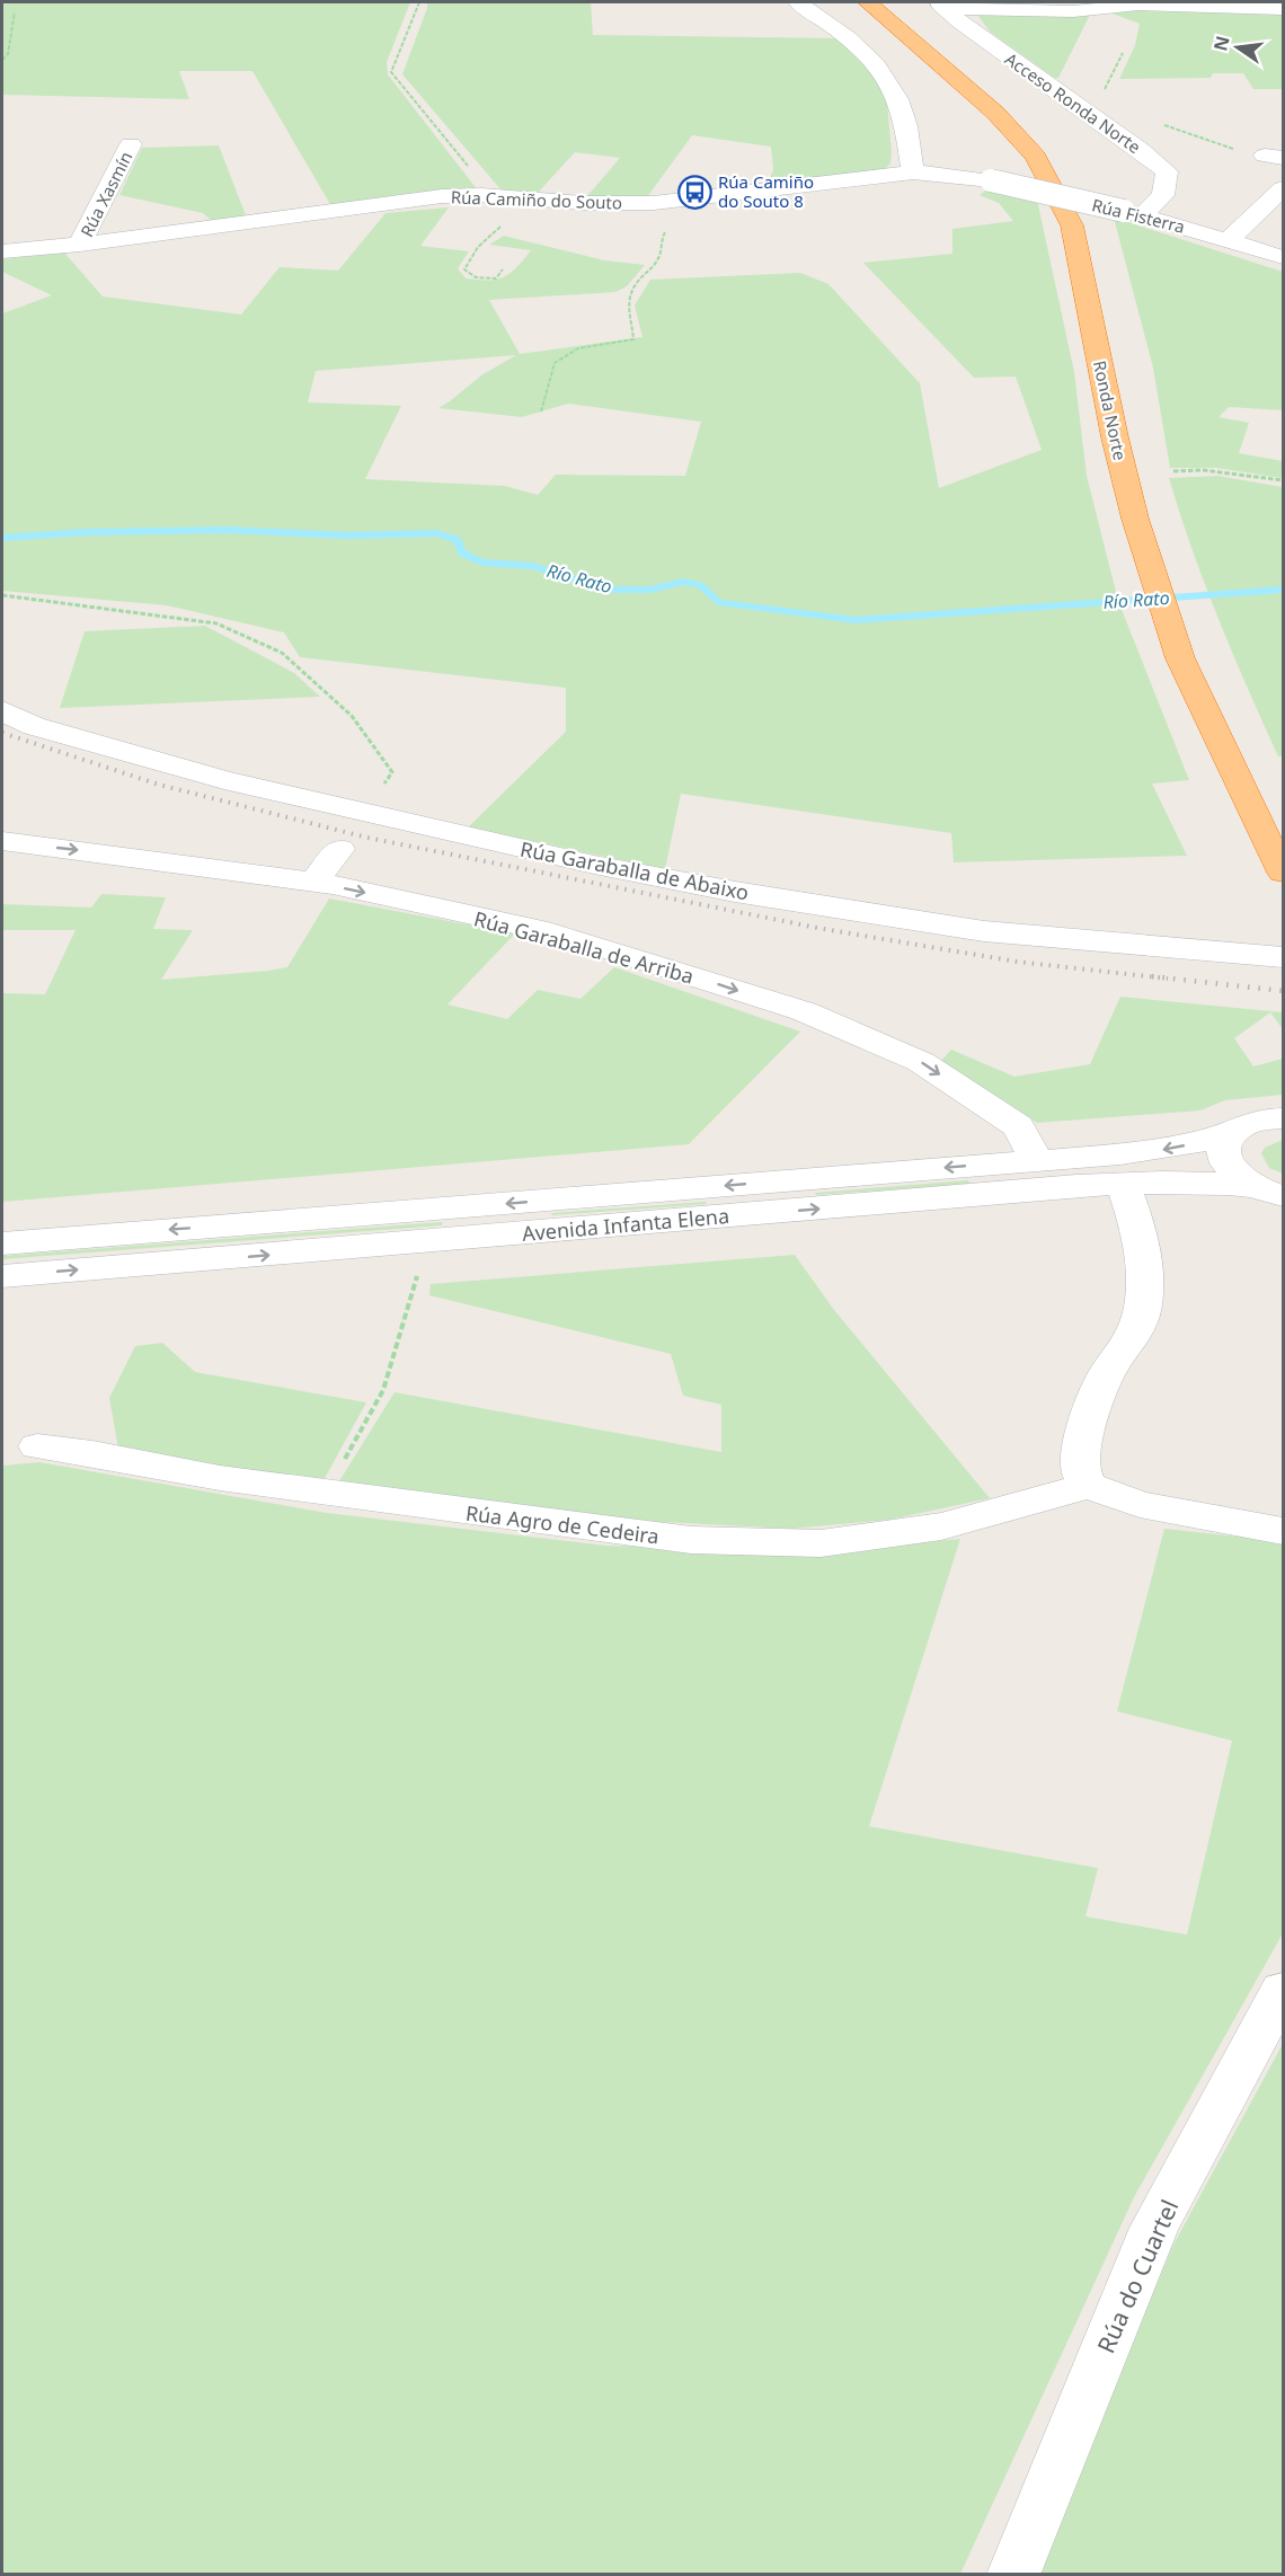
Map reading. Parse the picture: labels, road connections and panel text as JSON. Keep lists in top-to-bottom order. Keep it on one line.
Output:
{"streets":{"highway":["Ronda Norte"],"street":["Acceso Ronda Norte","Rúa Xasmín","Rúa Camiño do Souto","Rúa Fisterra","Rúa Garaballa de Abaixo","Rúa Garaballa de Arriba","Avenida Infanta Elena","Rúa Agro de Cedeira","Rúa do Cuartel"]},"crossings":[["Acceso Ronda Norte","Rúa Fisterra"],["Rúa Xasmín","Rúa Camiño do Souto"],["Rúa Camiño do Souto","Rúa Fisterra"],["Rúa Garaballa de Arriba","Avenida Infanta Elena"]],"one_way":["Rúa Garaballa de Arriba"],"water":["Río Rato"],"places":{"bus stop":["Rúa Camiño do Souto 8"]},"north":"left"}
